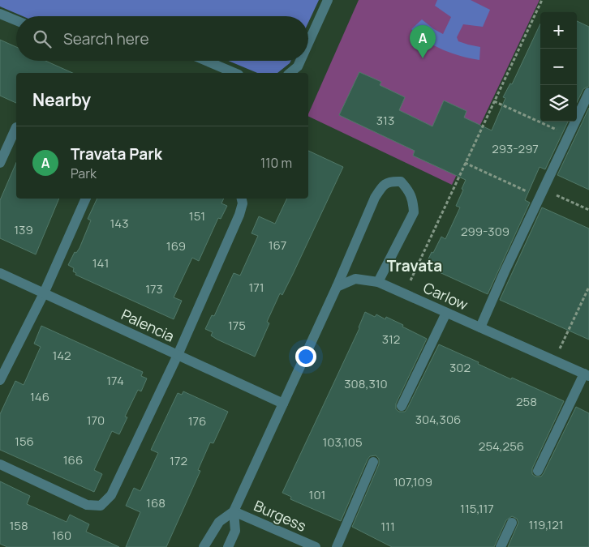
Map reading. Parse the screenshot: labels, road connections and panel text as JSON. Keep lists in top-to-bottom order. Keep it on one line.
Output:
{"streets":{"street":["Carlow","Palencia","Burgess"]},"districts":["Travata"],"house_numbers":["313","293-297","151","143","139","299-309","167","169","141","171","173","175","312","142","302","174","308,310","146","258","304,306","170","176","156","103,105","254,256","166","172","107,109","101","168","115,117","119,121","158","111","160"],"page":{"map_buttons":["+","−"],"search":"Search here","pins":"A","heading":"Nearby","list":[{"mark":"A","name":"Travata Park","note":"Park","value":"110 m"}]}}
